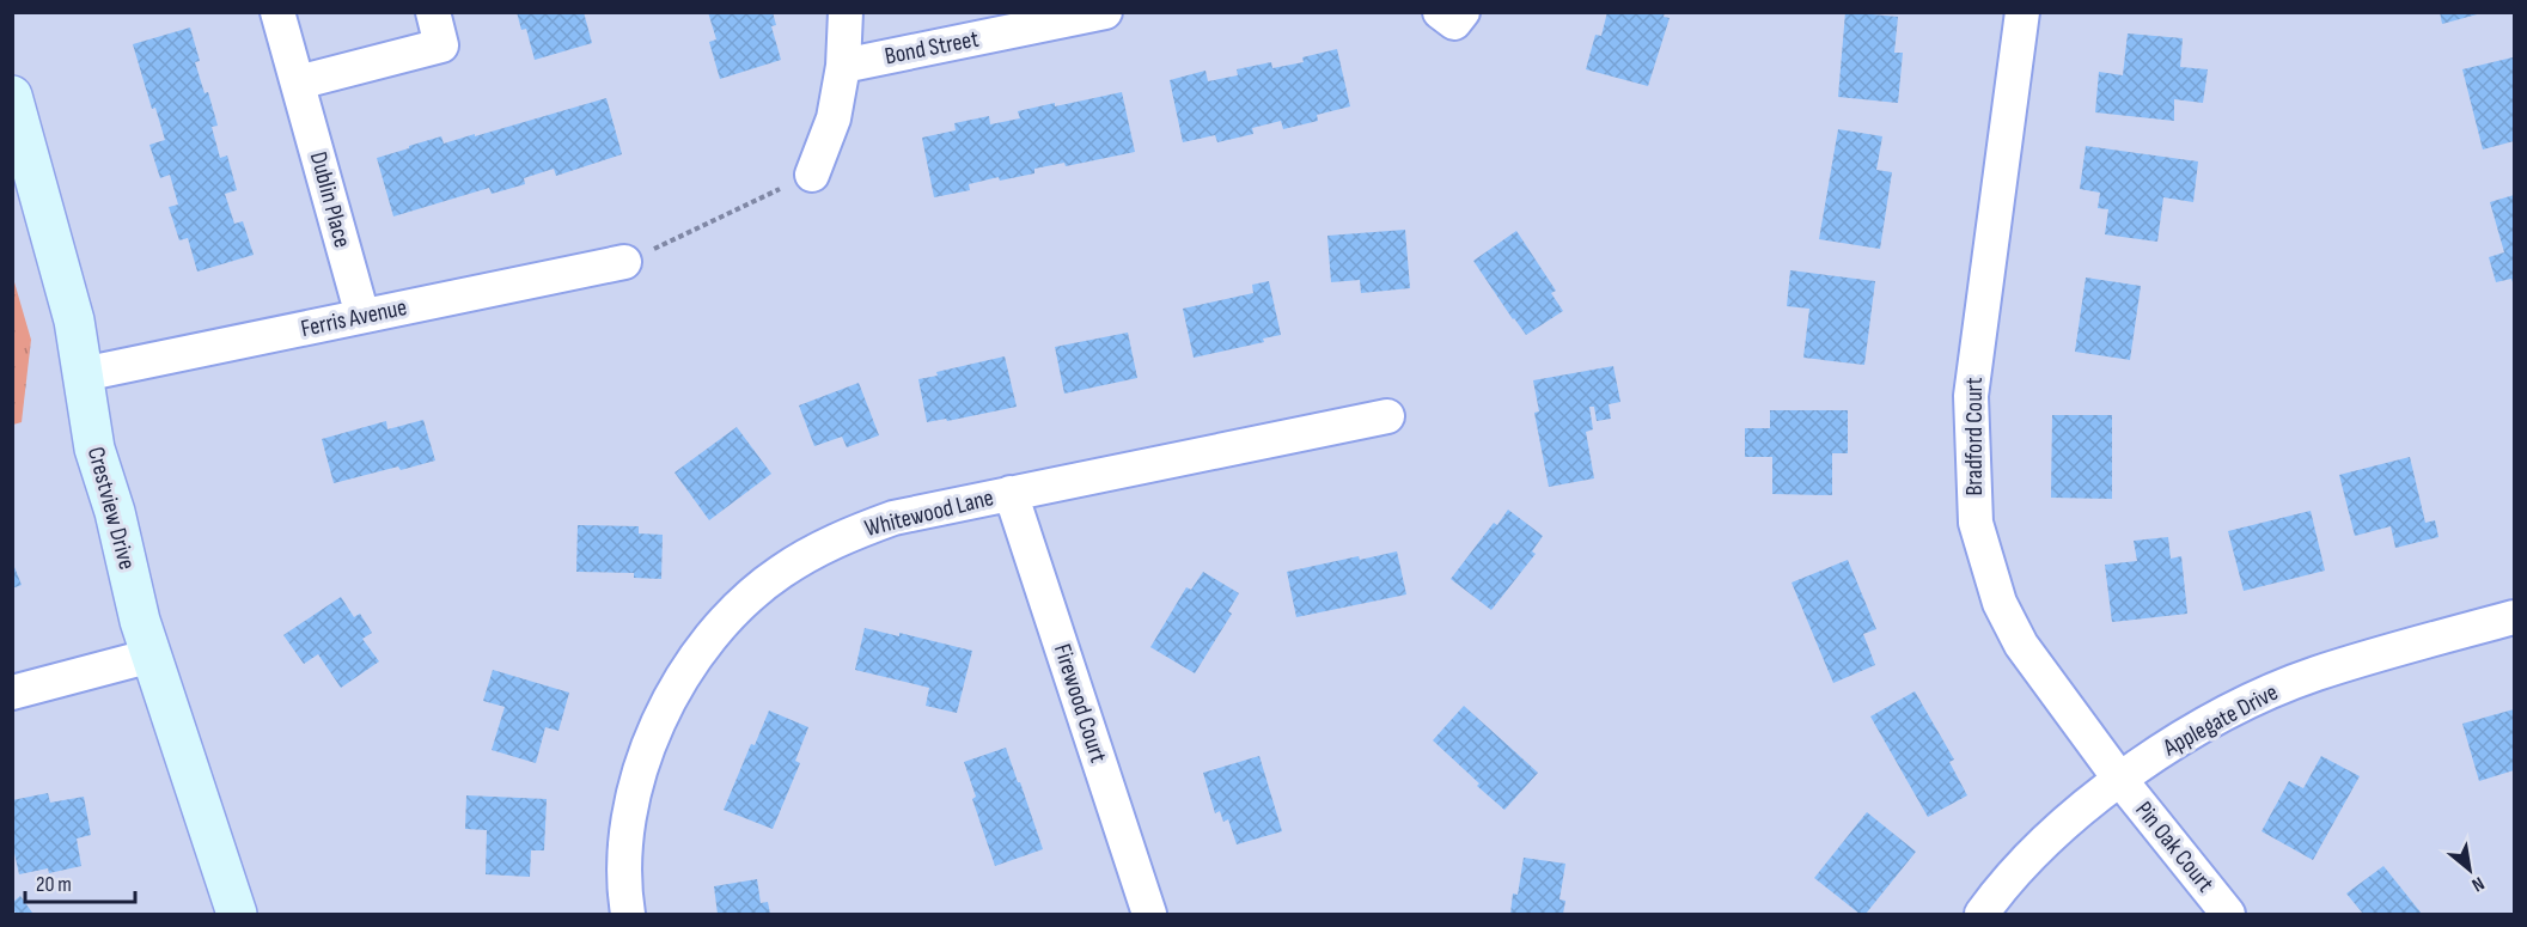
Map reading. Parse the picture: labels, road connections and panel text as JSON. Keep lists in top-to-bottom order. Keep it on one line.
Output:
{"streets":{"main road":["Crestview Drive"],"street":["Bond Street","Dublin Place","Ferris Avenue","Bradford Court","Whitewood Lane","Firewood Court","Applegate Drive","Pin Oak Court"]},"crossings":[["Dublin Place","Ferris Avenue"],["Ferris Avenue","Crestview Drive"],["Bradford Court","Applegate Drive"],["Bradford Court","Pin Oak Court"],["Whitewood Lane","Firewood Court"],["Applegate Drive","Pin Oak Court"]],"scale_bar":"20 m","north":"bottom right"}
